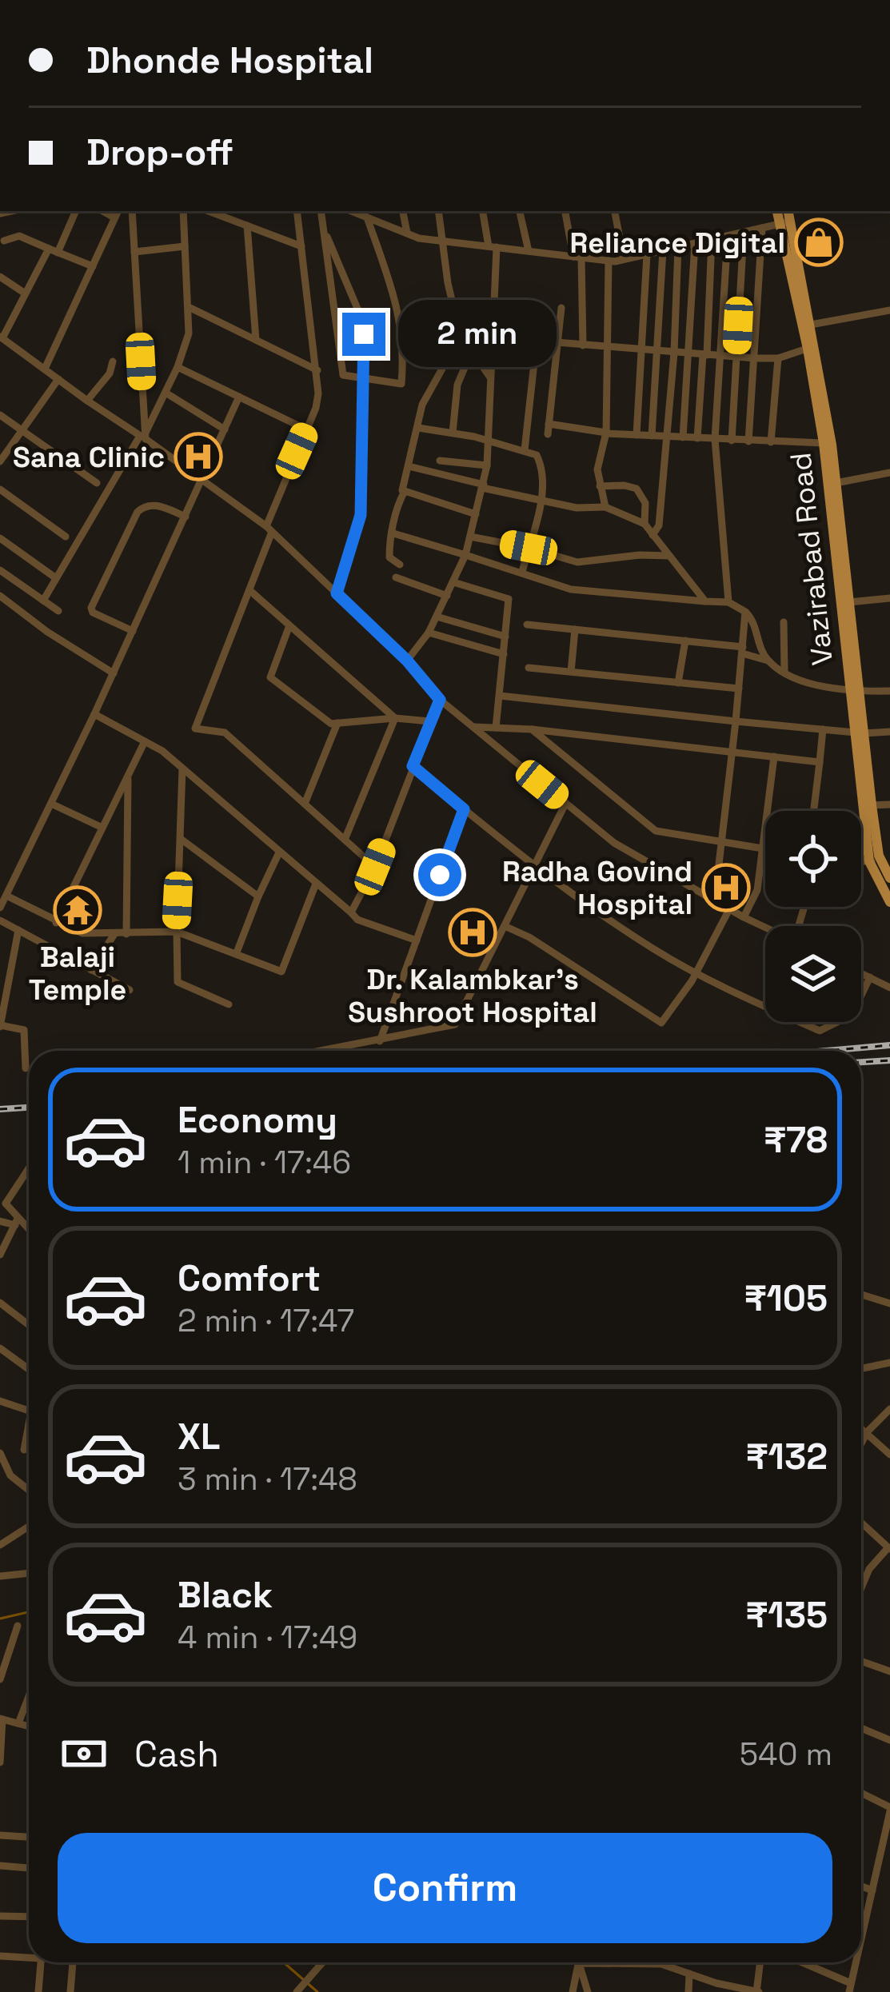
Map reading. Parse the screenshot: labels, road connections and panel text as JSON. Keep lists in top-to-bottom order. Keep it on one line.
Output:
{"streets":{"main road":["Vazirabad Road"]},"places":{"shop":["Reliance Digital"],"hospital":["Sana Clinic","Radha Govind Hospital","Dr. Kalambkar's Sushroot Hospital"],"temple":["Balaji Temple"]},"page":{"banner":["Dhonde Hospital","Drop-off"],"bubble":"2 min","list":[{"name":"Economy","note":"1 min · 17:46","value":"₹78"},{"name":"Comfort","note":"2 min · 17:47","value":"₹105"},{"name":"XL","note":"3 min · 17:48","value":"₹132"},{"name":"Black","note":"4 min · 17:49","value":"₹135"}],"pay":["Cash","540 m"],"buttons":"Confirm"}}
